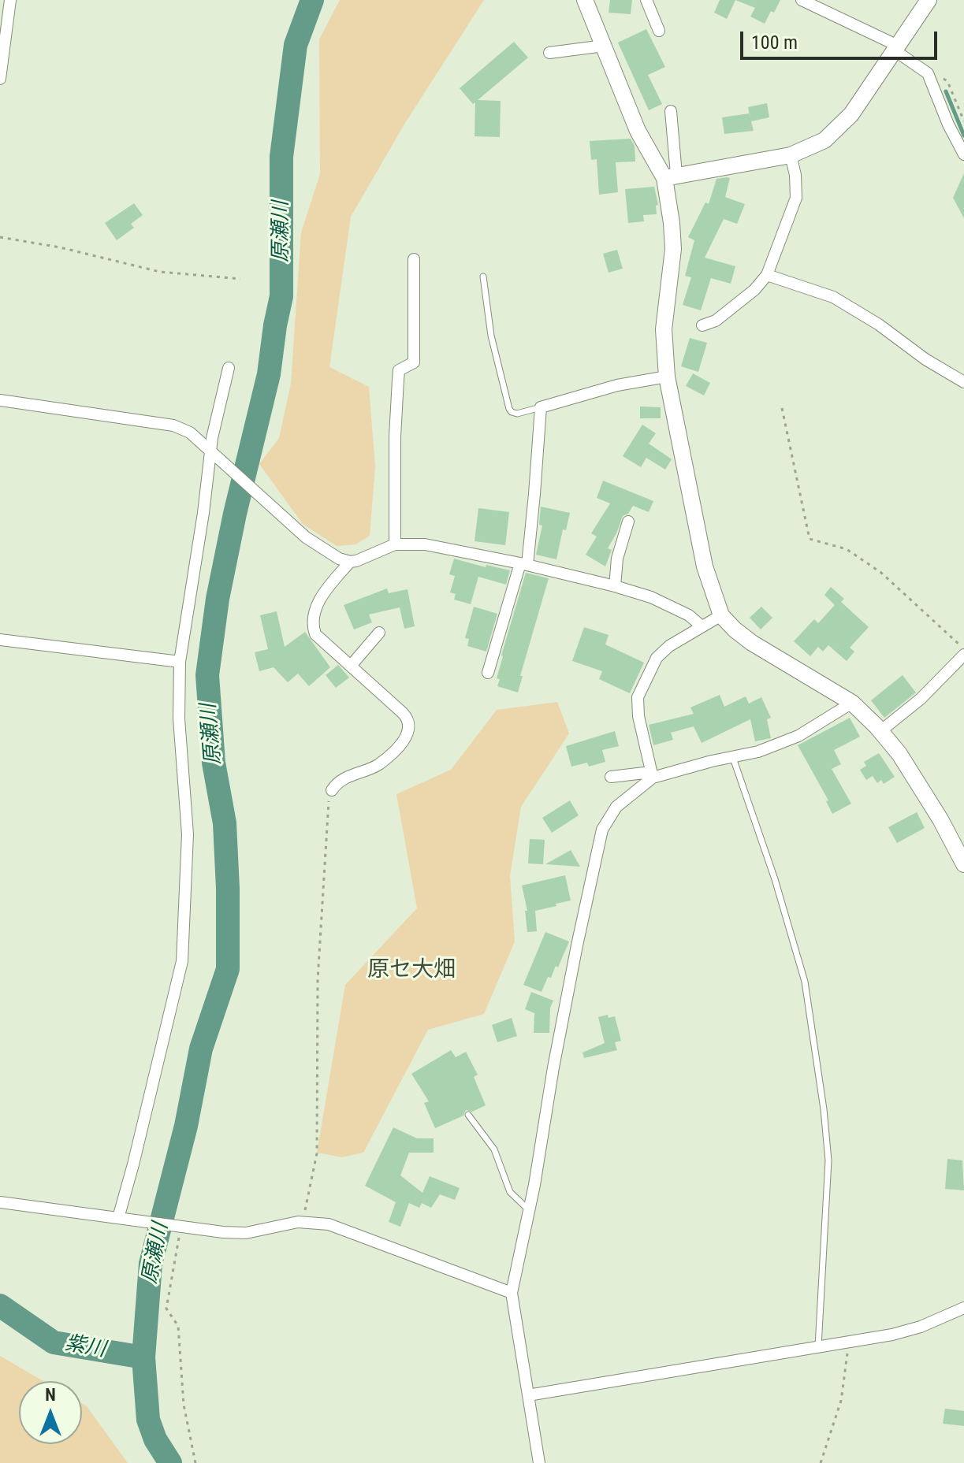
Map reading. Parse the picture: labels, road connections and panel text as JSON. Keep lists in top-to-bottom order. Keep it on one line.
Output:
{"districts":["原セ大畑"],"water":["原瀬川","紫川"],"scale_bar":"100 m","north":"top"}
